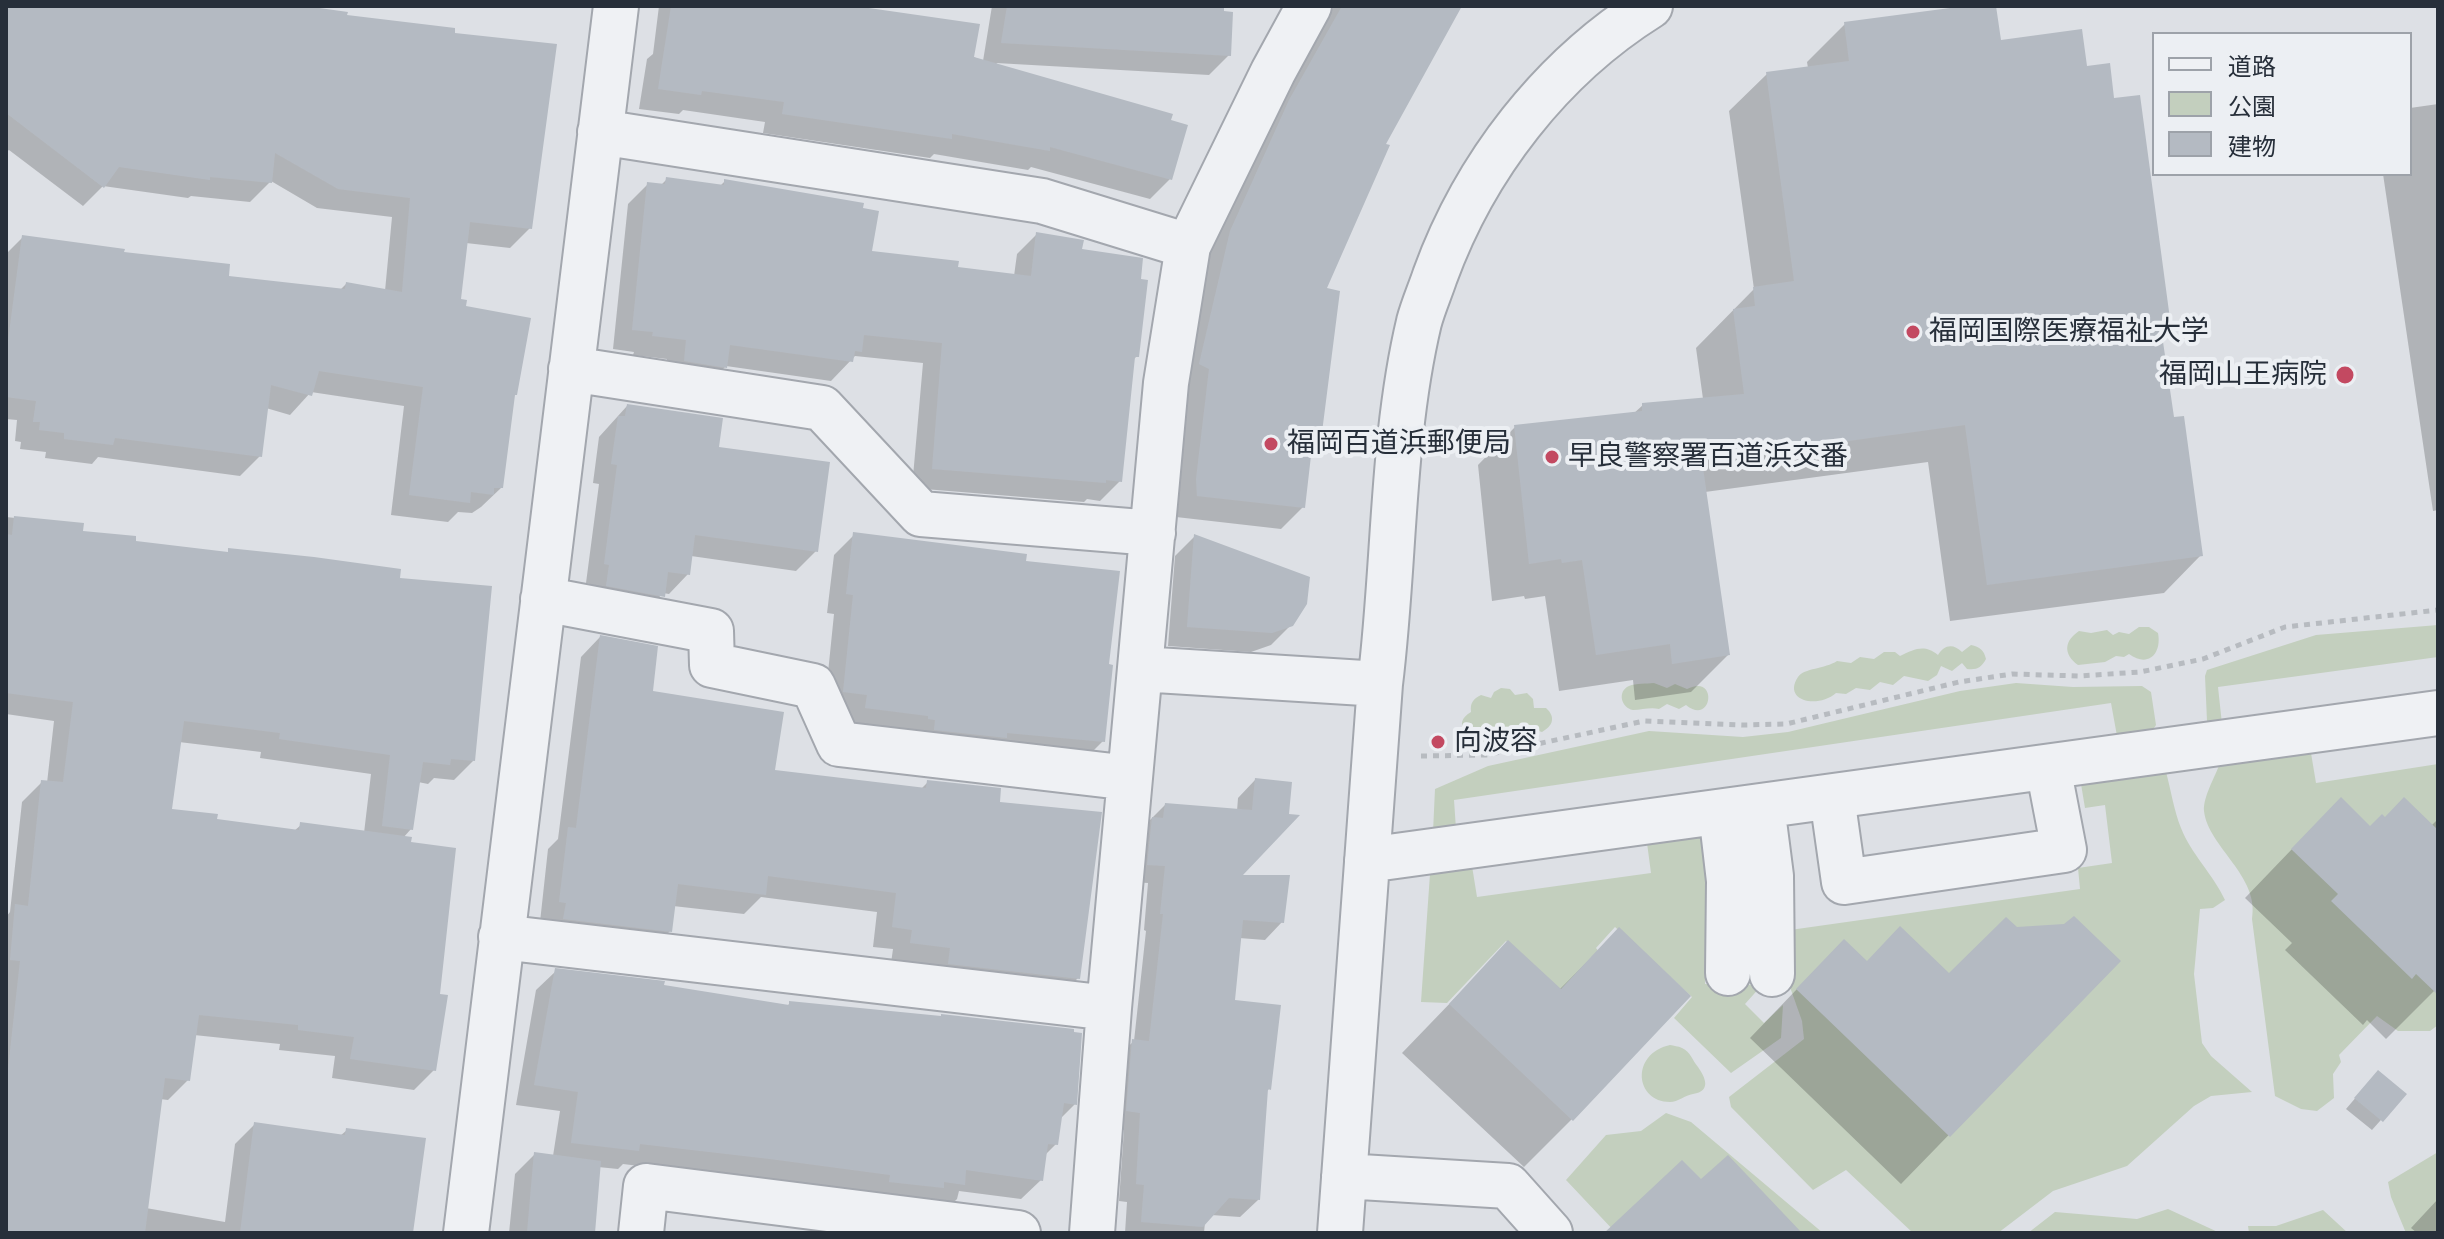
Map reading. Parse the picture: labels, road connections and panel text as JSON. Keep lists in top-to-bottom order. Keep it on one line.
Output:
{"places":["福岡国際医療福祉大学","福岡山王病院","福岡百道浜郵便局","早良警察署百道浜交番","向波容"],"legend":["道路","公園","建物"]}
